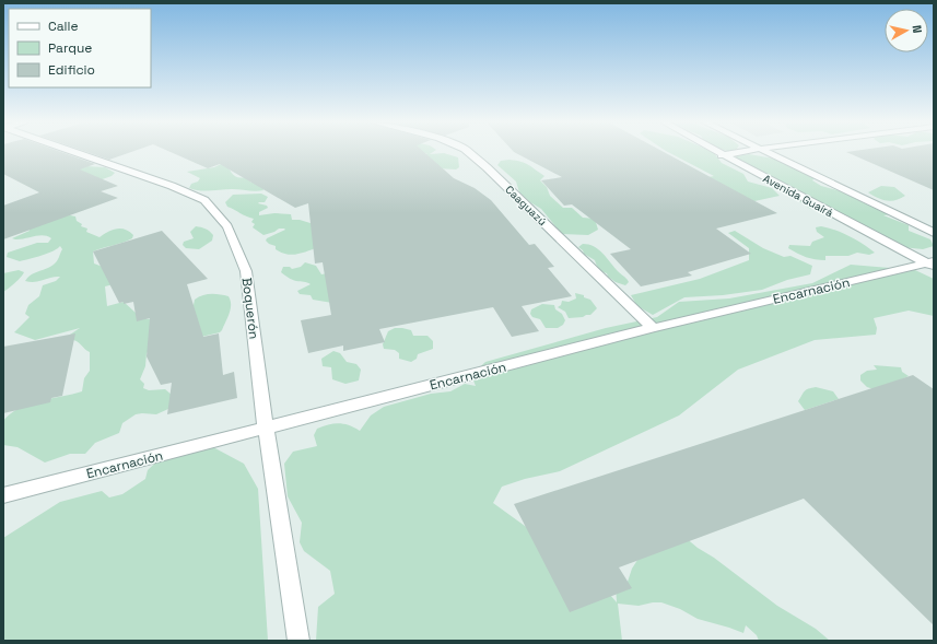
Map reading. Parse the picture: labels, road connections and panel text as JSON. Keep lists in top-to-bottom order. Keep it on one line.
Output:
{"streets":{"street":["Avenida Guairá","Caaguazú","Encarnación","Boquerón"]},"crossings":[["Avenida Guairá","Encarnación"],["Caaguazú","Encarnación"],["Encarnación","Boquerón"]],"legend":["Calle","Parque","Edificio"],"north":"right"}
